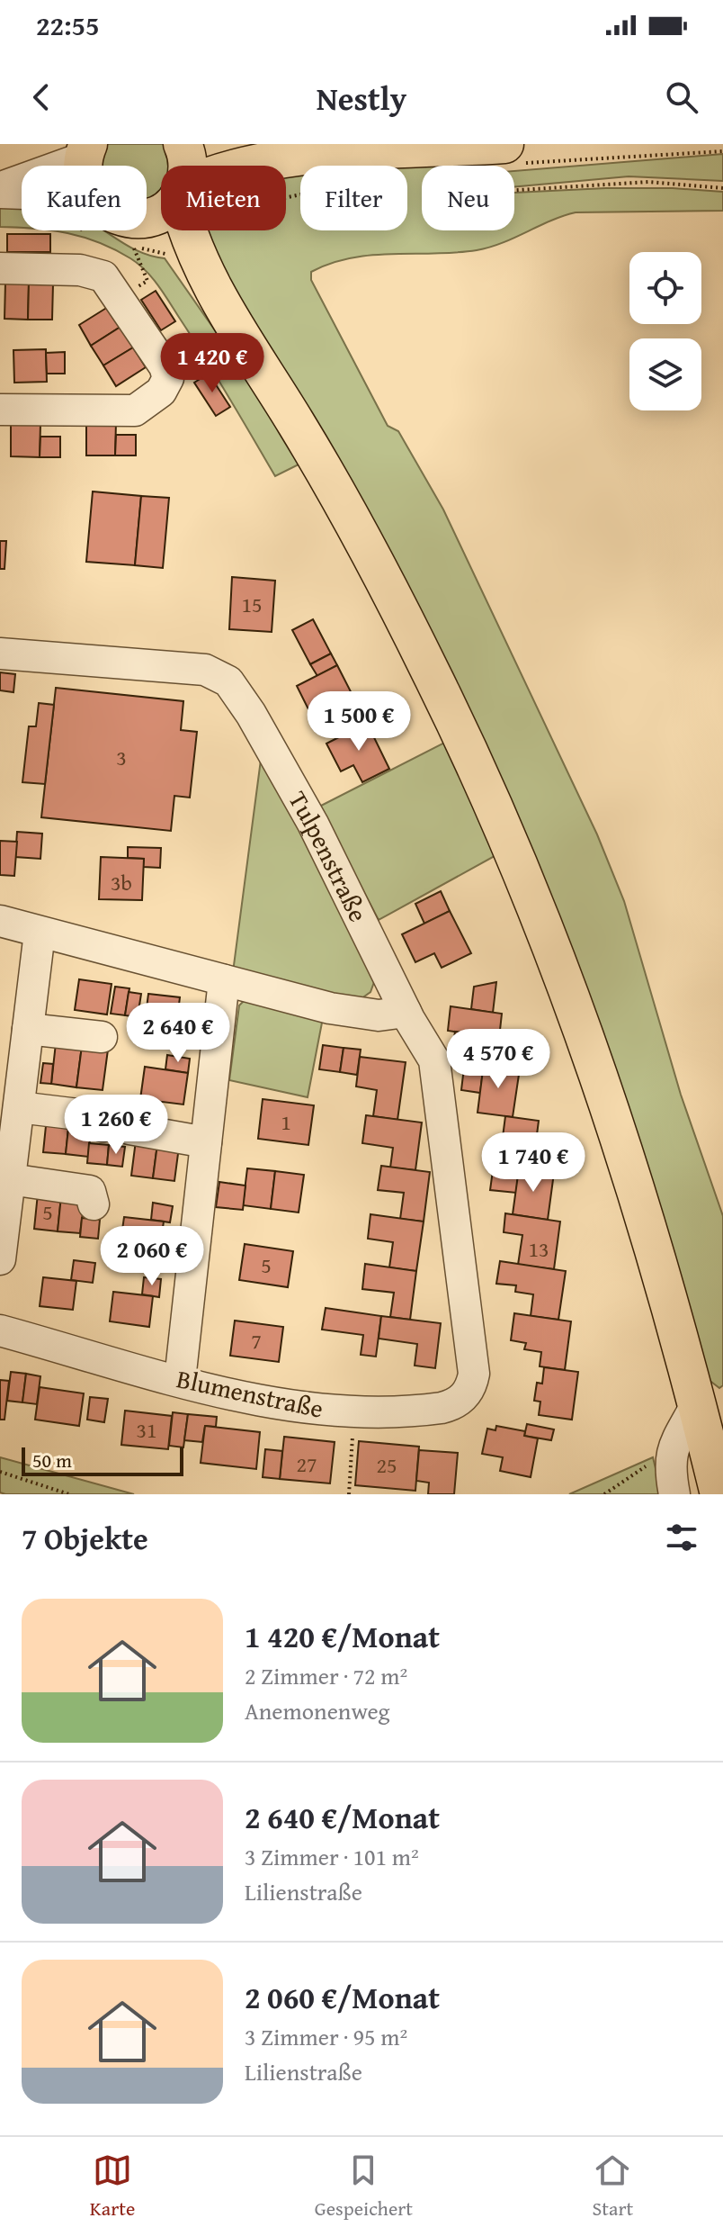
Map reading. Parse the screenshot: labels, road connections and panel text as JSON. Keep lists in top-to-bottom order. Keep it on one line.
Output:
{"streets":{"street":["Tulpenstraße","Blumenstraße"]},"crossings":[["Tulpenstraße","Blumenstraße"]],"house_numbers":["15","3","3b","1","5","13","5","7","31","27","25"],"scale_bar":"50 m","page":{"status":"22:55","header":"Nestly","chip":["Kaufen","Mieten","Filter","Neu"],"price":["1 420 €","1 500 €","2 640 €","4 570 €","1 260 €","1 740 €","2 060 €"],"scale":"50 m","heading":"7 Objekte","list":[{"name":"1 420 €/Monat","note":"2 Zimmer · 72 m² · Anemonenweg"},{"name":"2 640 €/Monat","note":"3 Zimmer · 101 m² · Lilienstraße"},{"name":"2 060 €/Monat","note":"3 Zimmer · 95 m² · Lilienstraße"}],"tabs":["Karte","Gespeichert","Start"]}}
